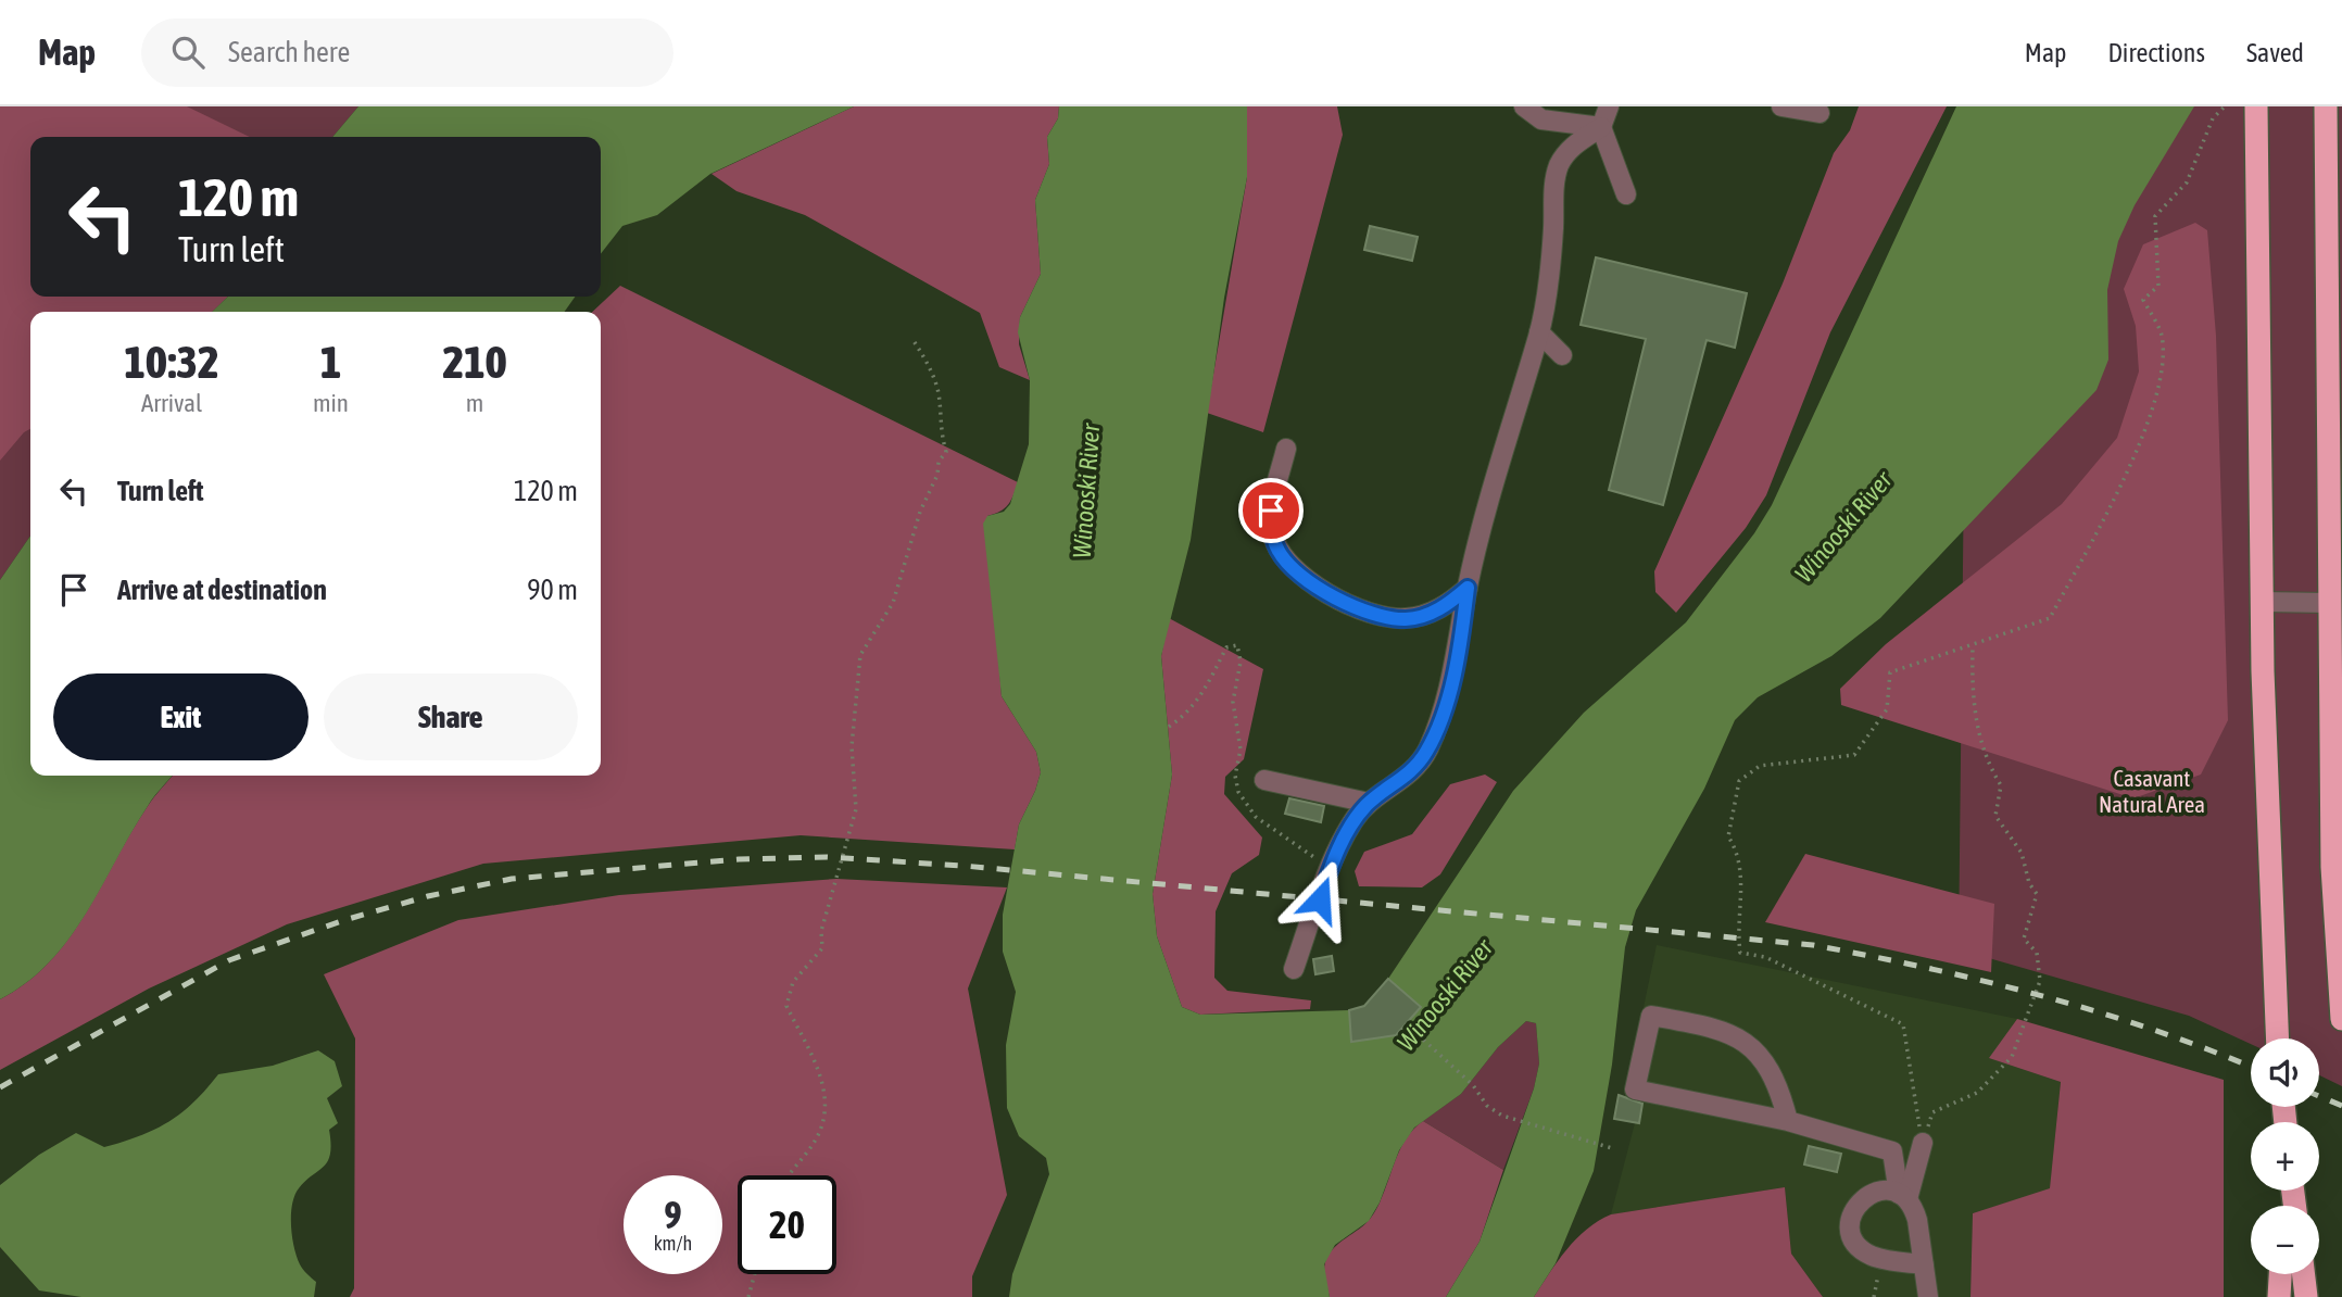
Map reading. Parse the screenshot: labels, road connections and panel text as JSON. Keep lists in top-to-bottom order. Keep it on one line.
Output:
{"water":["Winooski River"],"parks":["Casavant Natural Area"],"page":{"header":"Map","search":"Search here","nav":["Map","Directions","Saved"],"turn":["120 m","Turn left"],"eta":["10:32","Arrival","1","min","210","m"],"list":[{"name":"Turn left","value":"120 m"},{"name":"Arrive at destination","value":"90 m"}],"buttons":["Exit","Share"],"map_buttons":["+","−"],"speed":"9 km/h","limit":"20"}}
